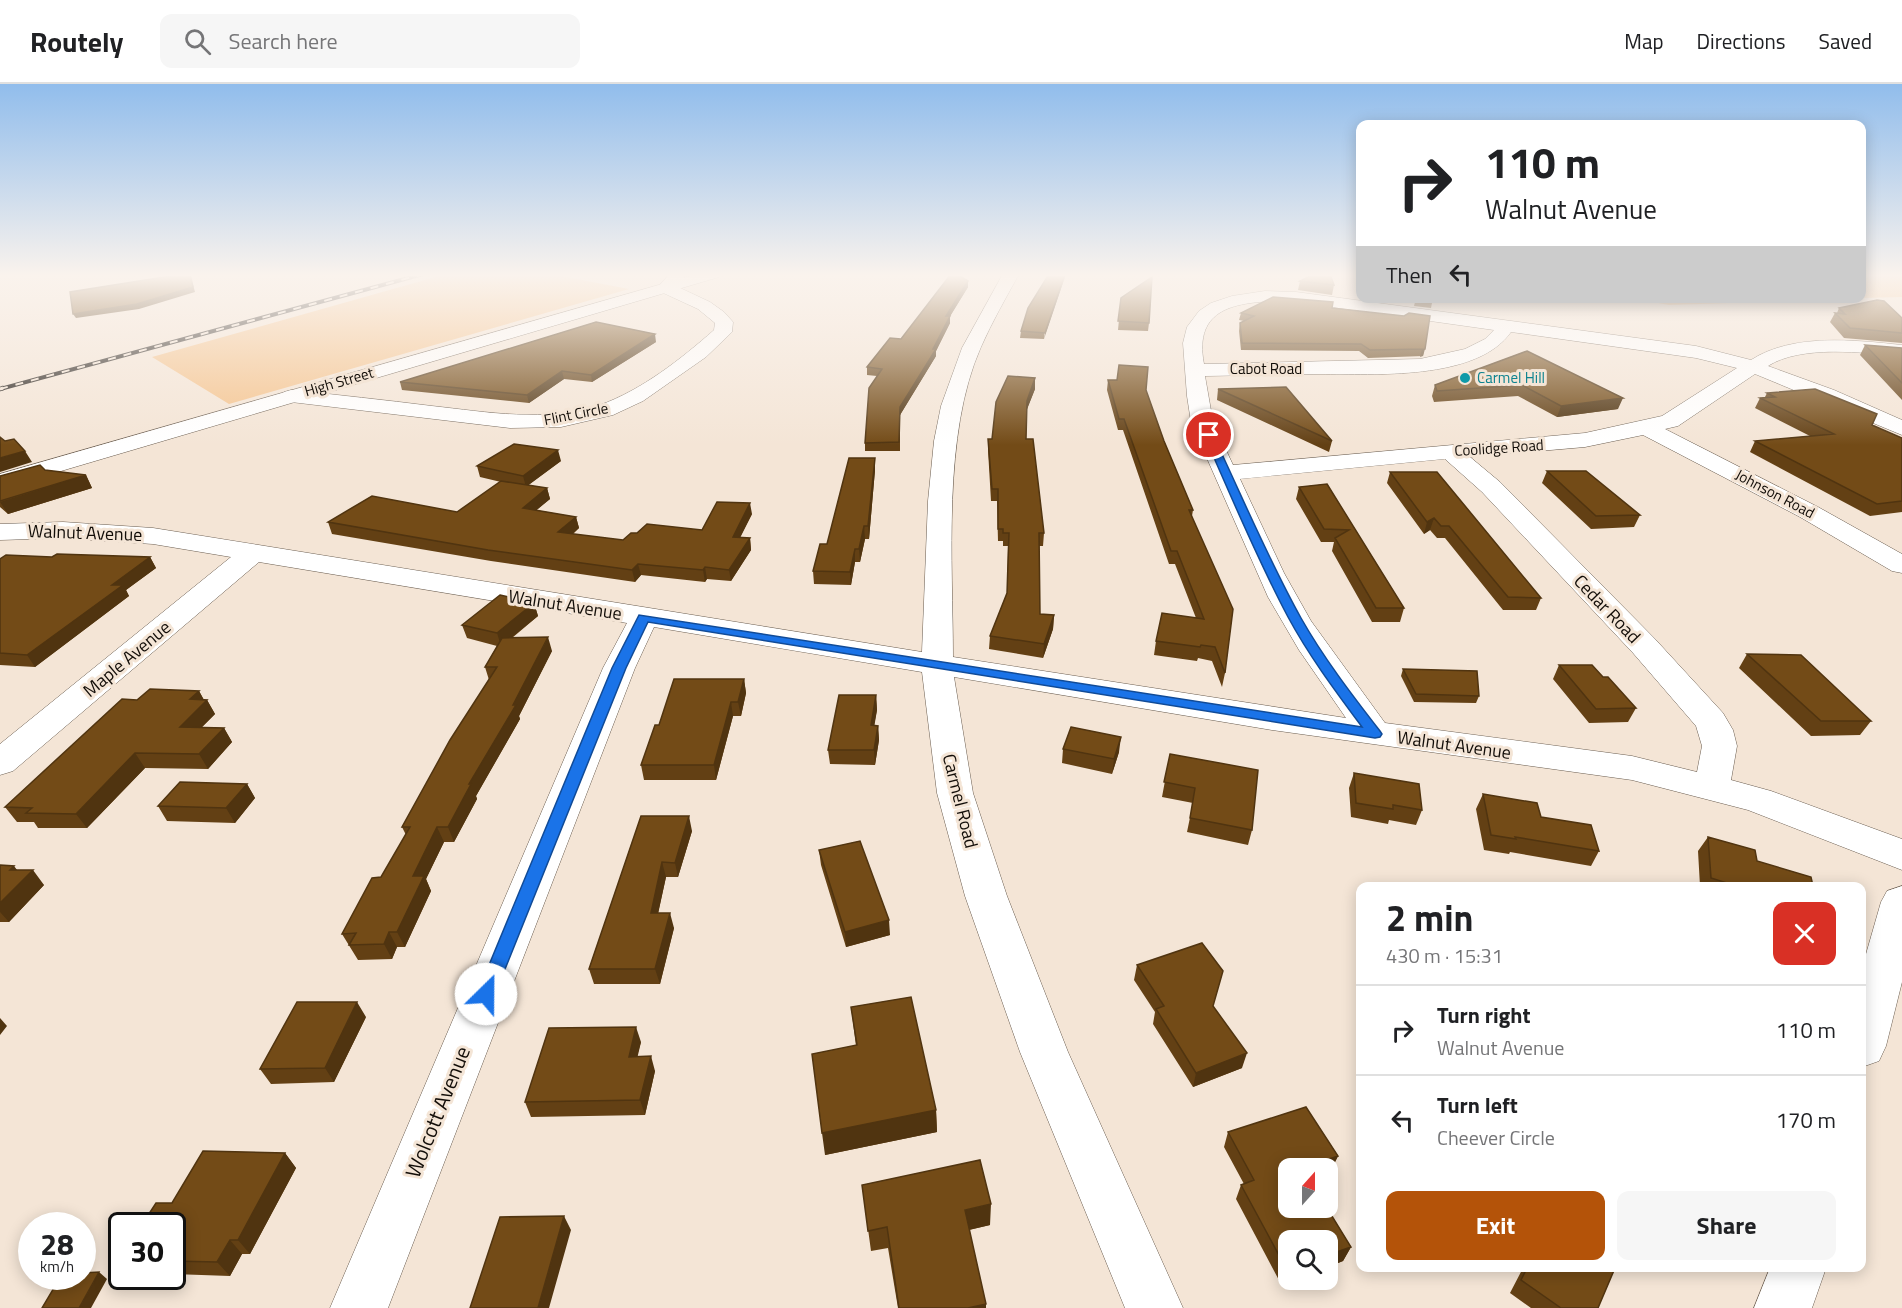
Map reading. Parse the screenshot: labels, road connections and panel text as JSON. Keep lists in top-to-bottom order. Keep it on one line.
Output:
{"streets":{"street":["Cabot Road","High Street","Flint Circle","Coolidge Road","Johnson Road","Walnut Avenue","Cedar Road","Maple Avenue","Carmel Road","Wolcott Avenue"]},"crossings":[["High Street","Flint Circle"],["Coolidge Road","Johnson Road"],["Coolidge Road","Cedar Road"],["Walnut Avenue","Cedar Road"],["Walnut Avenue","Maple Avenue"],["Walnut Avenue","Carmel Road"],["Walnut Avenue","Wolcott Avenue"]],"places":["Carmel Hill"],"north":"top","page":{"header":"Routely","search":"Search here","nav":["Map","Directions","Saved"],"turn":["110 m","Walnut Avenue"],"then":"Then","heading":["2 min","430 m · 15:31"],"list":[{"name":"Turn right","note":"Walnut Avenue","value":"110 m"},{"name":"Turn left","note":"Cheever Circle","value":"170 m"}],"buttons":["Exit","Share"],"speed":"28 km/h","limit":"30"}}
